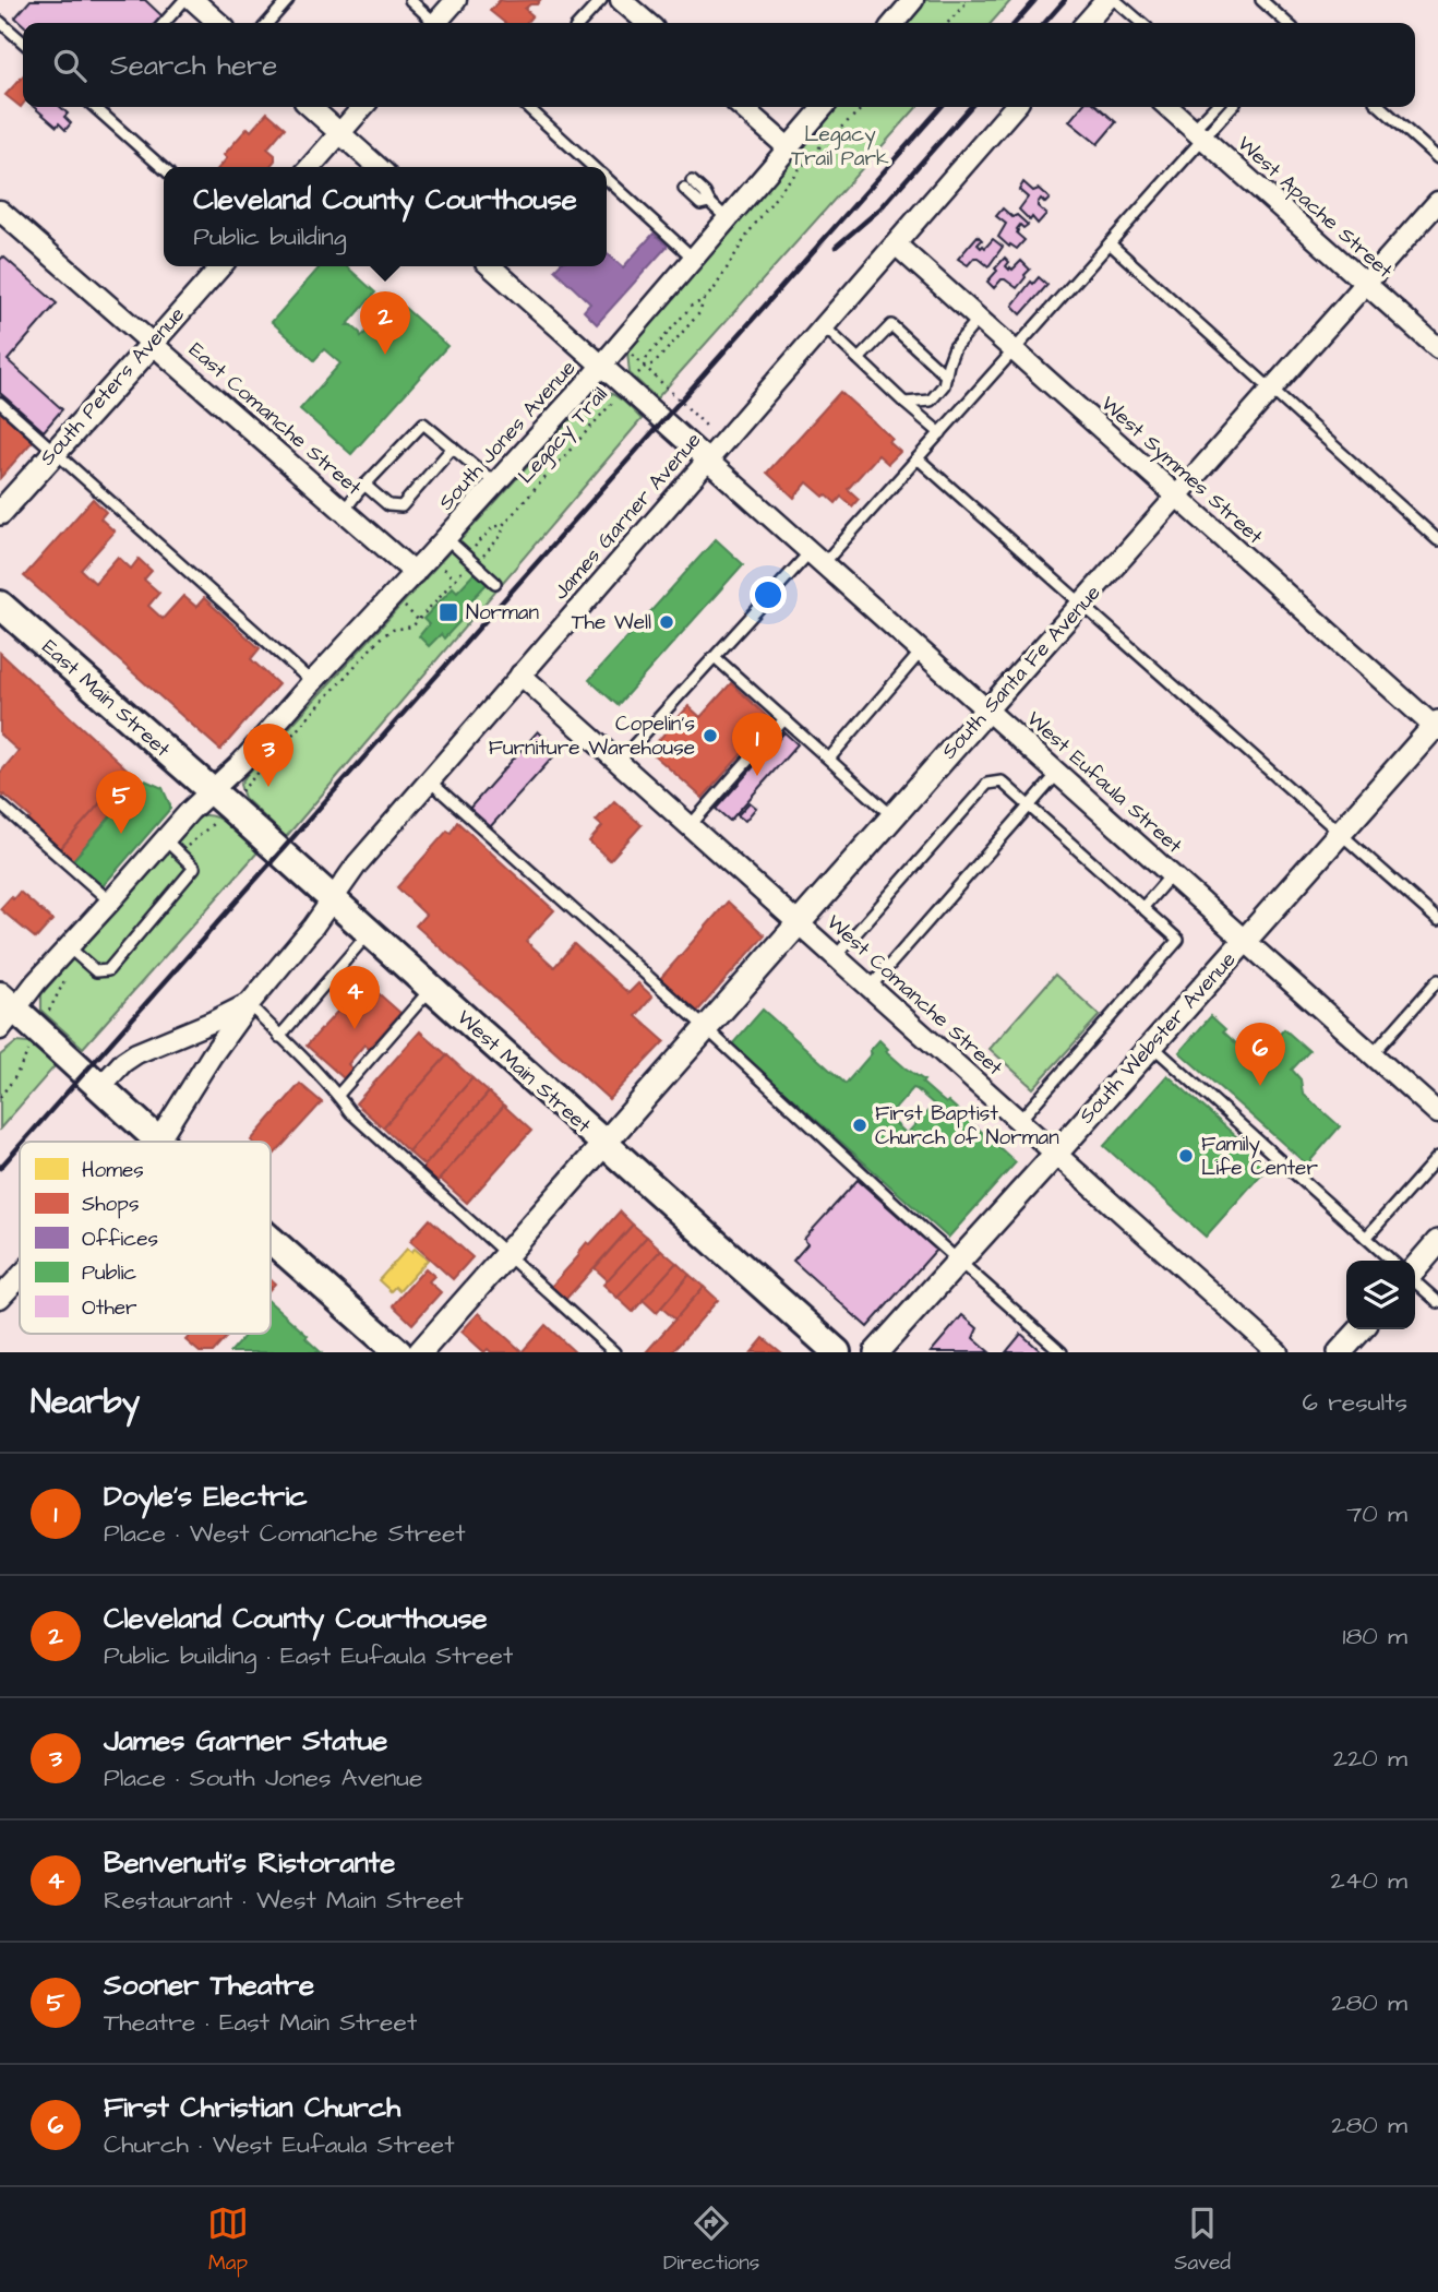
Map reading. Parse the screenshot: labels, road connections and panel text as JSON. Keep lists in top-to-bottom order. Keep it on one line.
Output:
{"streets":{"main road":["East Main Street","West Main Street"],"street":["West Apache Street","South Peters Avenue","East Comanche Street","South Jones Avenue","West Symmes Street","James Garner Avenue","South Santa Fe Avenue","West Eufaula Street","West Comanche Street","South Webster Avenue"],"path":["Legacy Trail"]},"crossings":[["West Apache Street","South Santa Fe Avenue"],["South Peters Avenue","East Comanche Street"],["East Comanche Street","South Jones Avenue"],["South Jones Avenue","East Main Street"],["South Jones Avenue","West Eufaula Street"],["South Jones Avenue","West Main Street"],["Legacy Trail","West Eufaula Street"],["West Symmes Street","James Garner Avenue"],["West Symmes Street","South Santa Fe Avenue"],["West Symmes Street","South Webster Avenue"],["James Garner Avenue","West Eufaula Street"],["James Garner Avenue","West Comanche Street"],["James Garner Avenue","West Main Street"],["South Santa Fe Avenue","West Eufaula Street"],["South Santa Fe Avenue","West Comanche Street"],["South Santa Fe Avenue","West Main Street"],["East Main Street","West Main Street"],["West Eufaula Street","South Webster Avenue"],["West Comanche Street","South Webster Avenue"]],"parks":["Legacy Trail Park"],"places":{"transit":["Norman"],"other":["The Well","Copelin's Furniture Warehouse","First Baptist Church of Norman","Family Life Center"]},"legend":["Homes","Shops","Offices","Public","Other"],"page":{"search":"Search here","popup":["Cleveland County Courthouse","Public building"],"pins":["2","1","3","5","4","6"],"heading":["Nearby","6 results"],"list":[{"mark":"1","name":"Doyle's Electric","note":"Place · West Comanche Street","value":"70 m"},{"mark":"2","name":"Cleveland County Courthouse","note":"Public building · East Eufaula Street","value":"180 m"},{"mark":"3","name":"James Garner Statue","note":"Place · South Jones Avenue","value":"220 m"},{"mark":"4","name":"Benvenuti's Ristorante","note":"Restaurant · West Main Street","value":"240 m"},{"mark":"5","name":"Sooner Theatre","note":"Theatre · East Main Street","value":"280 m"},{"mark":"6","name":"First Christian Church","note":"Church · West Eufaula Street","value":"280 m"}],"nav":["Map","Directions","Saved"]}}
